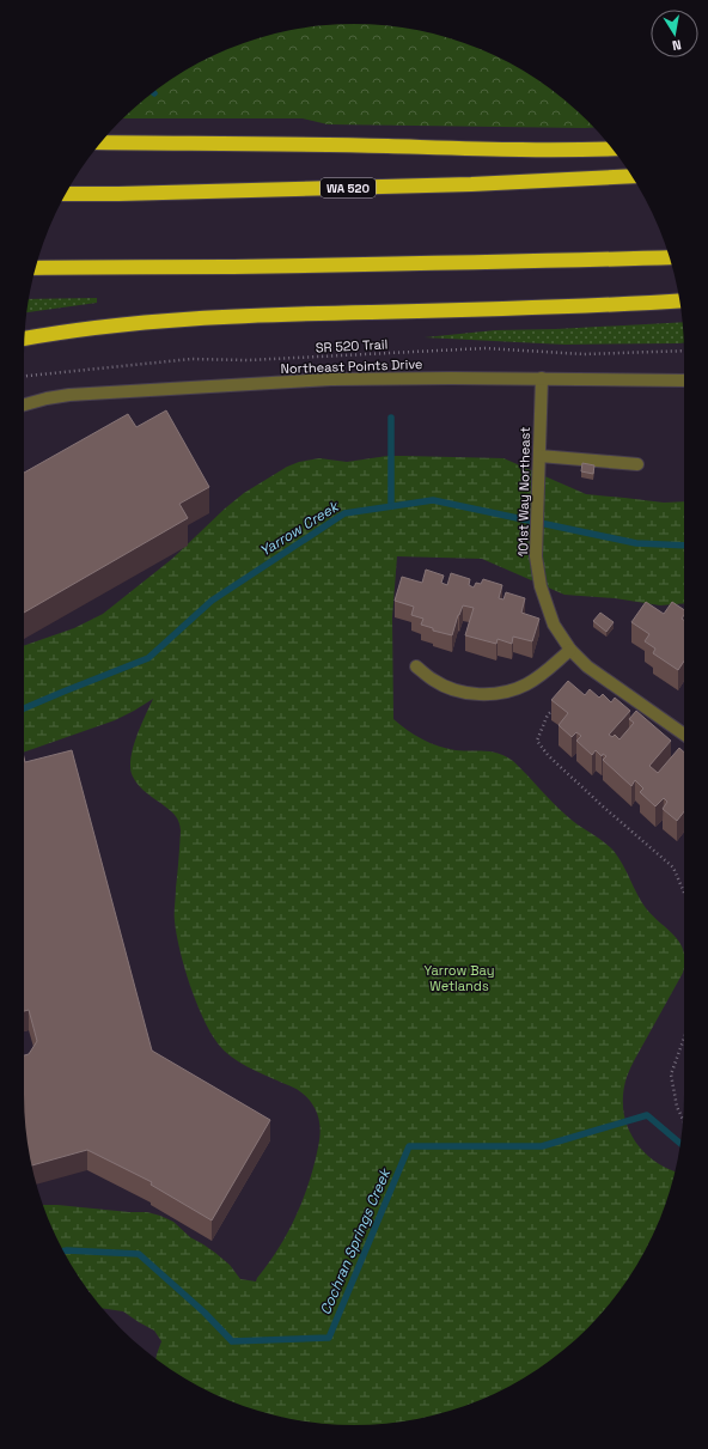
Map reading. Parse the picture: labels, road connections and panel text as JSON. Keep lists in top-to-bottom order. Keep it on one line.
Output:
{"streets":{"highway":["WA 520"],"street":["Northeast Points Drive","101st Way Northeast"],"path":["SR 520 Trail"]},"crossings":[["Northeast Points Drive","101st Way Northeast"]],"water":["Yarrow Creek","Cochran Springs Creek"],"parks":["Yarrow Bay Wetlands"],"north":"bottom"}
